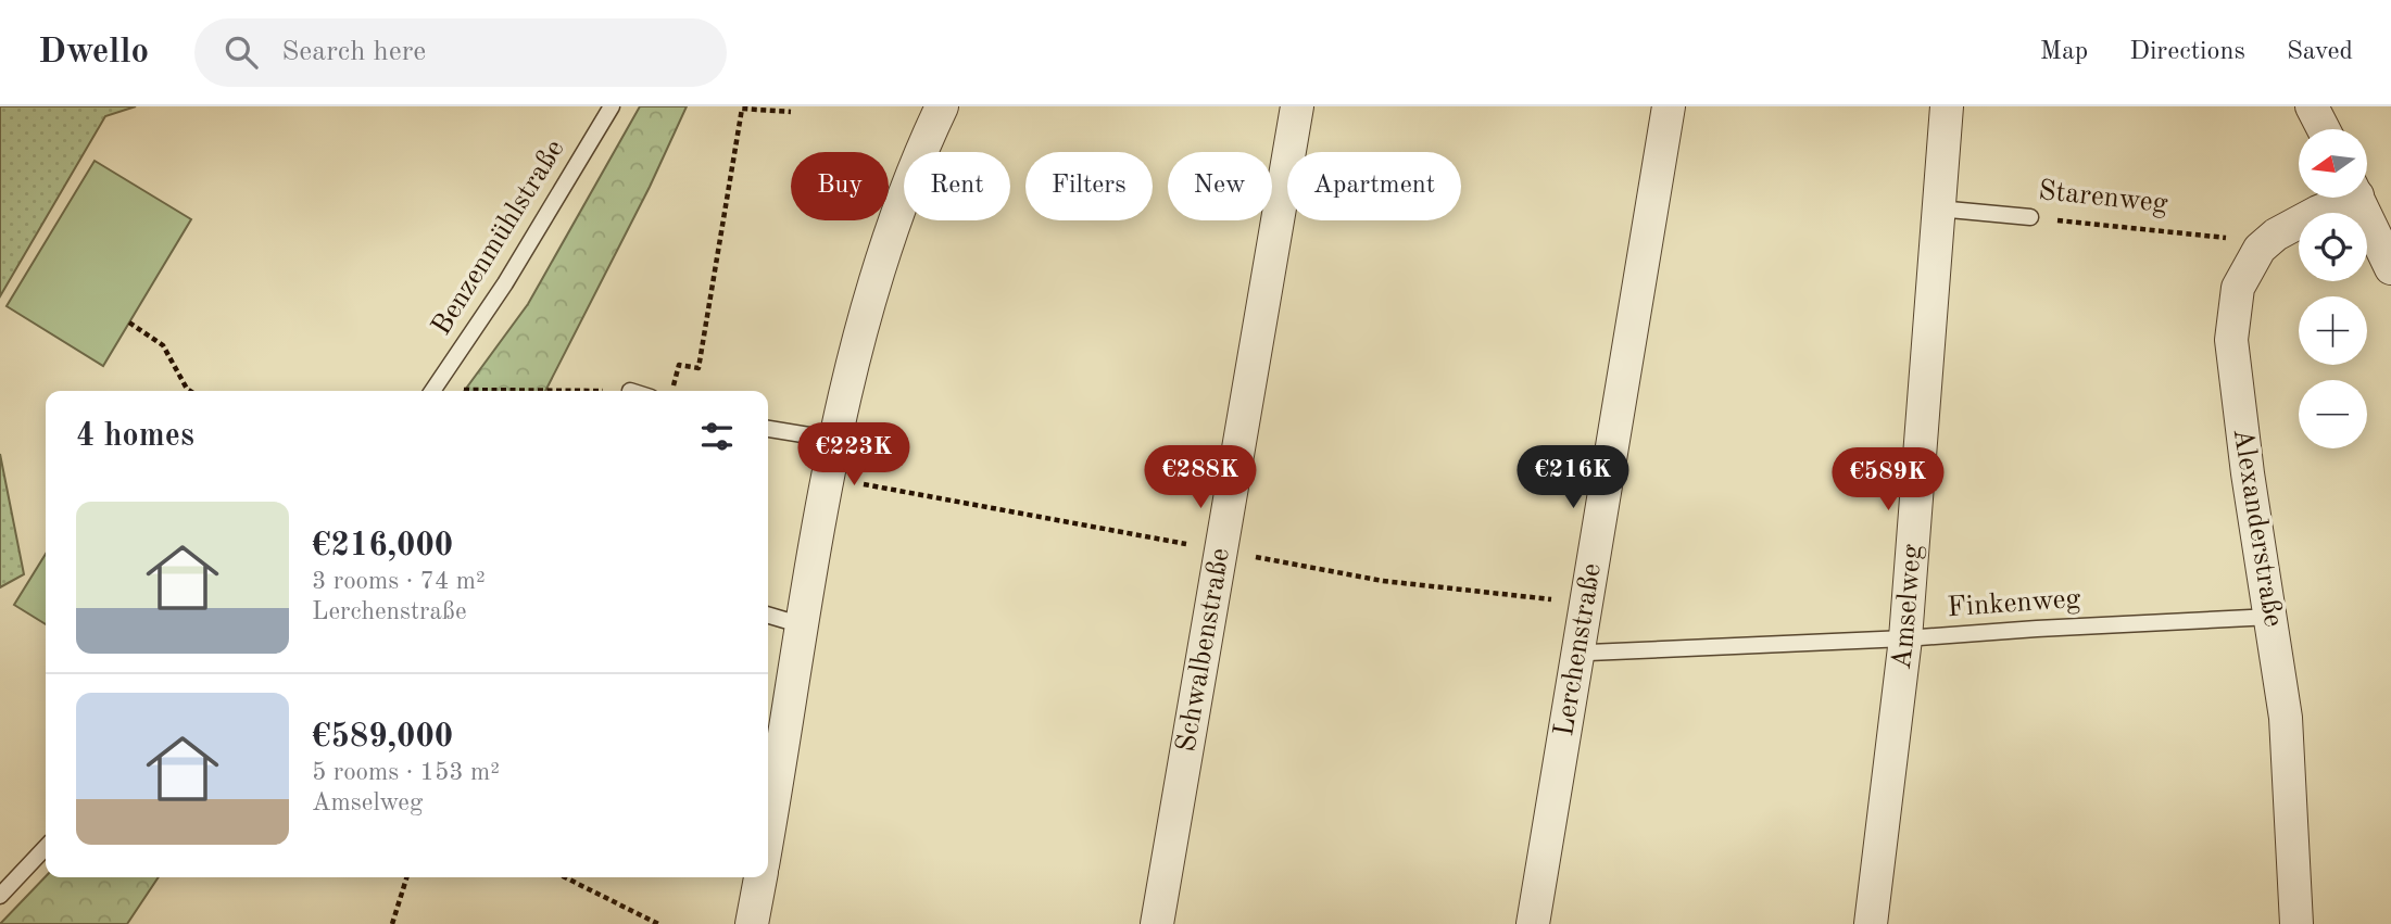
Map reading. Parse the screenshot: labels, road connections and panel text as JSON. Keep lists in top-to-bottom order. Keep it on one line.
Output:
{"streets":{"street":["Alexanderstraße","Amselweg","Schwalbenstraße","Lerchenstraße"],"lane":["Starenweg","Benzenmühlstraße","Finkenweg"]},"crossings":[["Starenweg","Alexanderstraße"],["Starenweg","Amselweg"],["Alexanderstraße","Finkenweg"],["Finkenweg","Amselweg"],["Finkenweg","Lerchenstraße"]],"north":"left","page":{"header":"Dwello","search":"Search here","nav":["Map","Directions","Saved"],"map_buttons":["+","−"],"chip":["Buy","Rent","Filters","New","Apartment"],"heading":"4 homes","price":["€223K","€288K","€216K","€589K"],"list":[{"name":"€216,000","note":"3 rooms · 74 m² · Lerchenstraße"},{"name":"€589,000","note":"5 rooms · 153 m² · Amselweg"}]}}
